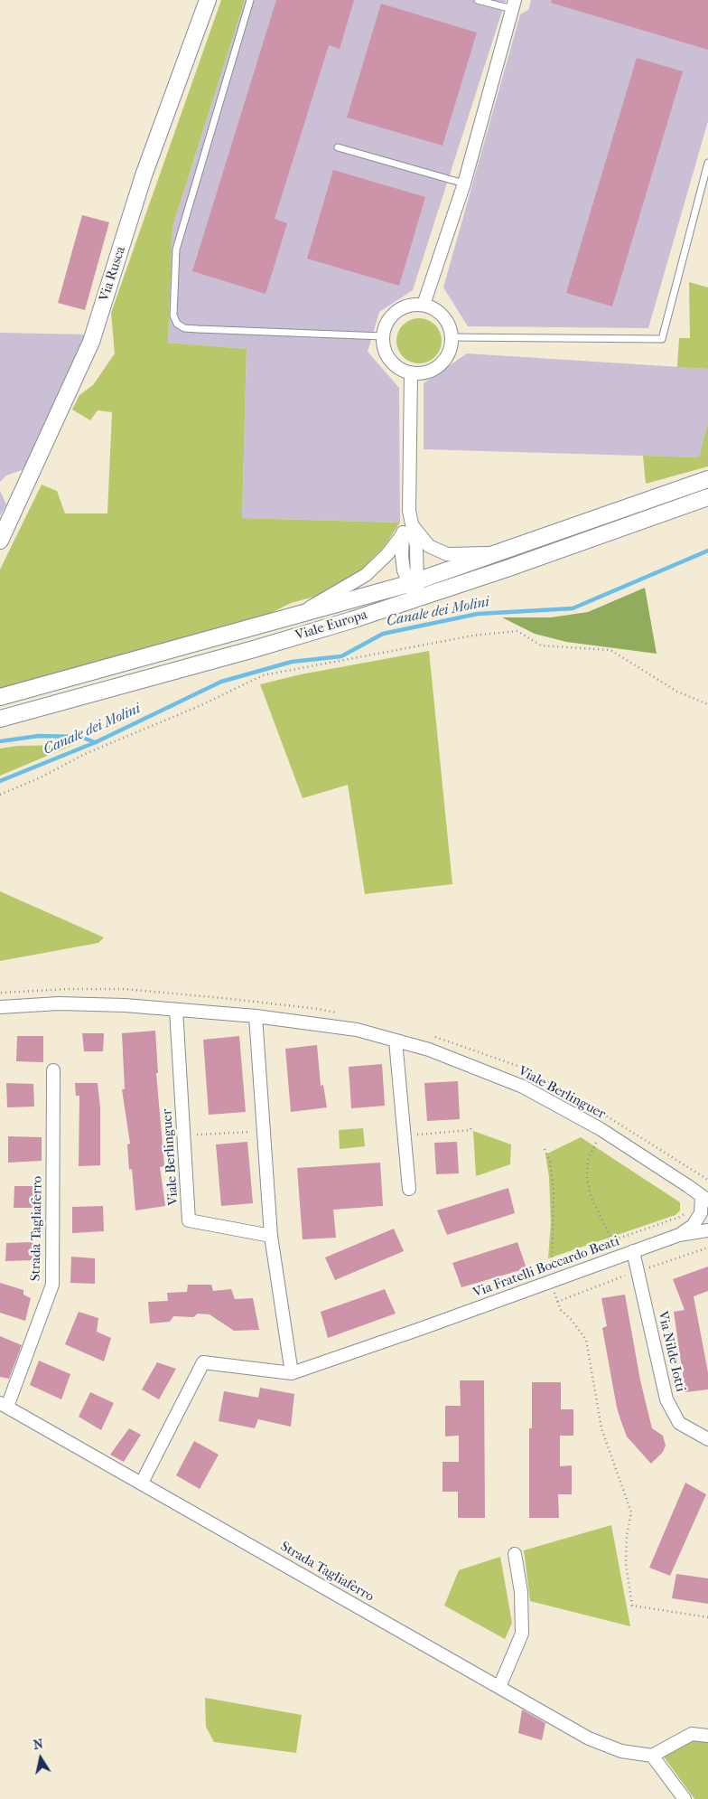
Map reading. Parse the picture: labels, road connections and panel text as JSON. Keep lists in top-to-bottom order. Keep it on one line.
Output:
{"streets":{"street":["Via Rusca","Viale Europa","Viale Berlinguer","Strada Tagliaferro","Via Fratelli Boccardo Beati","Via Nilde Iotti"]},"crossings":[["Via Fratelli Boccardo Beati","Via Nilde Iotti"]],"water":["Canale dei Molini"],"north":"top"}
